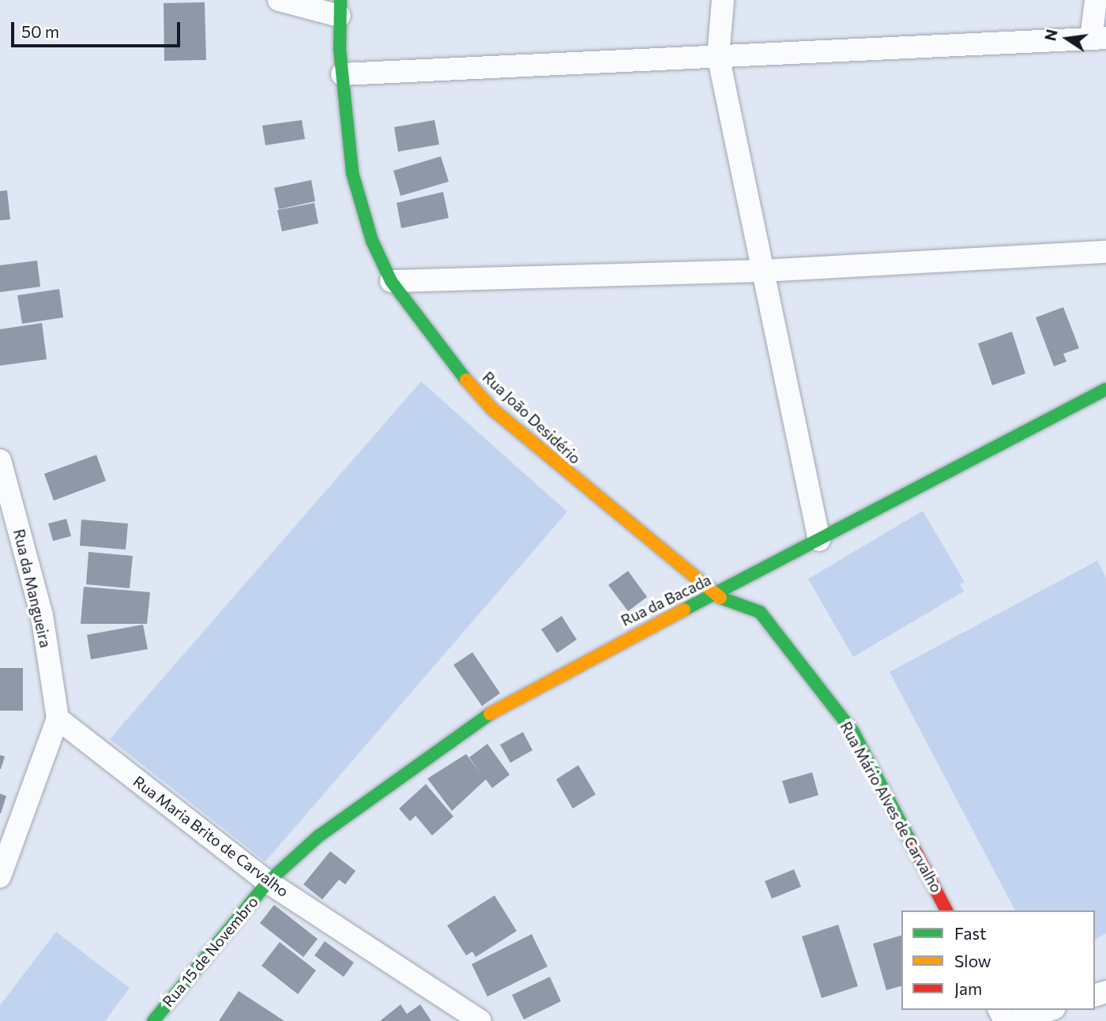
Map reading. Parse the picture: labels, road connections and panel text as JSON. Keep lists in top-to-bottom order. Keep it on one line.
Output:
{"streets":{"street":["Rua João Desidério","Rua da Mangueira","Rua da Bacada","Rua Mário Alves de Carvalho","Rua Maria Brito de Carvalho","Rua 15 de Novembro"]},"crossings":[["Rua João Desidério","Rua da Bacada"],["Rua João Desidério","Rua Mário Alves de Carvalho"],["Rua da Mangueira","Rua Maria Brito de Carvalho"],["Rua da Bacada","Rua Mário Alves de Carvalho"],["Rua da Bacada","Rua Maria Brito de Carvalho"],["Rua da Bacada","Rua 15 de Novembro"],["Rua Maria Brito de Carvalho","Rua 15 de Novembro"]],"legend":["Fast","Slow","Jam"],"scale_bar":"50 m","north":"left"}
